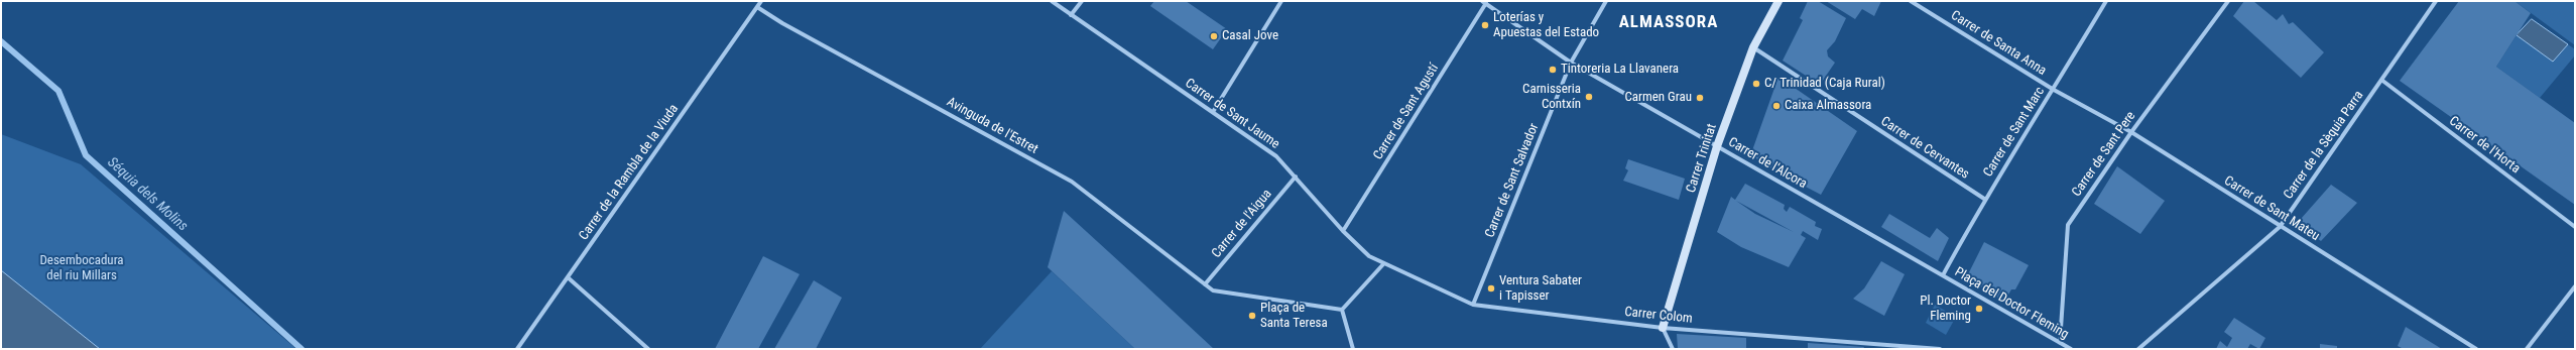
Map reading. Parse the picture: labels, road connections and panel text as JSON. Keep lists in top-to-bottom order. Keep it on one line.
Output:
{"streets":{"street":["Carrer de Santa Anna","Carrer de Sant Agustí","Carrer de Sant Jaume","Avinguda de l'Estret","Carrer de Sant Marc","Carrer de la Sèquia Parra","Carrer de l'Horta","Carrer de Cervantes","Carrer de Sant Pere","Carrer Trinitat","Carrer de l'Alcora","Carrer de la Rambla de la Viuda","Carrer de Sant Salvador","Carrer de Sant Mateu","Carrer de l'Aigua","Plaça del Doctor Fleming","Carrer Colom"]},"crossings":[["Carrer de Santa Anna","Carrer de Sant Marc"],["Carrer de Santa Anna","Carrer de Sant Mateu"],["Carrer de Sant Agustí","Carrer de Sant Jaume"],["Carrer de Sant Agustí","Carrer de l'Alcora"],["Carrer de Sant Jaume","Carrer de l'Aigua"],["Carrer de Sant Jaume","Carrer Colom"],["Avinguda de l'Estret","Carrer de la Rambla de la Viuda"],["Avinguda de l'Estret","Carrer de l'Aigua"],["Carrer de Sant Marc","Carrer de Cervantes"],["Carrer de Sant Marc","Carrer de l'Alcora"],["Carrer de Sant Marc","Carrer de Sant Mateu"],["Carrer de Sant Marc","Plaça del Doctor Fleming"],["Carrer de la Sèquia Parra","Carrer de l'Horta"],["Carrer de la Sèquia Parra","Carrer de Sant Mateu"],["Carrer de Cervantes","Carrer Trinitat"],["Carrer de Sant Pere","Carrer de Sant Mateu"],["Carrer de Sant Pere","Plaça del Doctor Fleming"],["Carrer Trinitat","Carrer de l'Alcora"],["Carrer Trinitat","Carrer Colom"],["Carrer de l'Alcora","Carrer de Sant Salvador"],["Carrer de l'Alcora","Plaça del Doctor Fleming"],["Carrer de Sant Salvador","Carrer Colom"]],"districts":["ALMASSORA"],"water":["Séquia dels Molins"],"parks":["Desembocadura del riu Millars"],"places":["Loterías y Apuestas del Estado","Casal Jove","Tintoreria La Llavanera","C/ Trinidad (Caja Rural)","Carnisseria Contxín","Carmen Grau","Caixa Almassora","Ventura Sabater i Tapisser","Pl. Doctor Fleming","Plaça de Santa Teresa"]}
